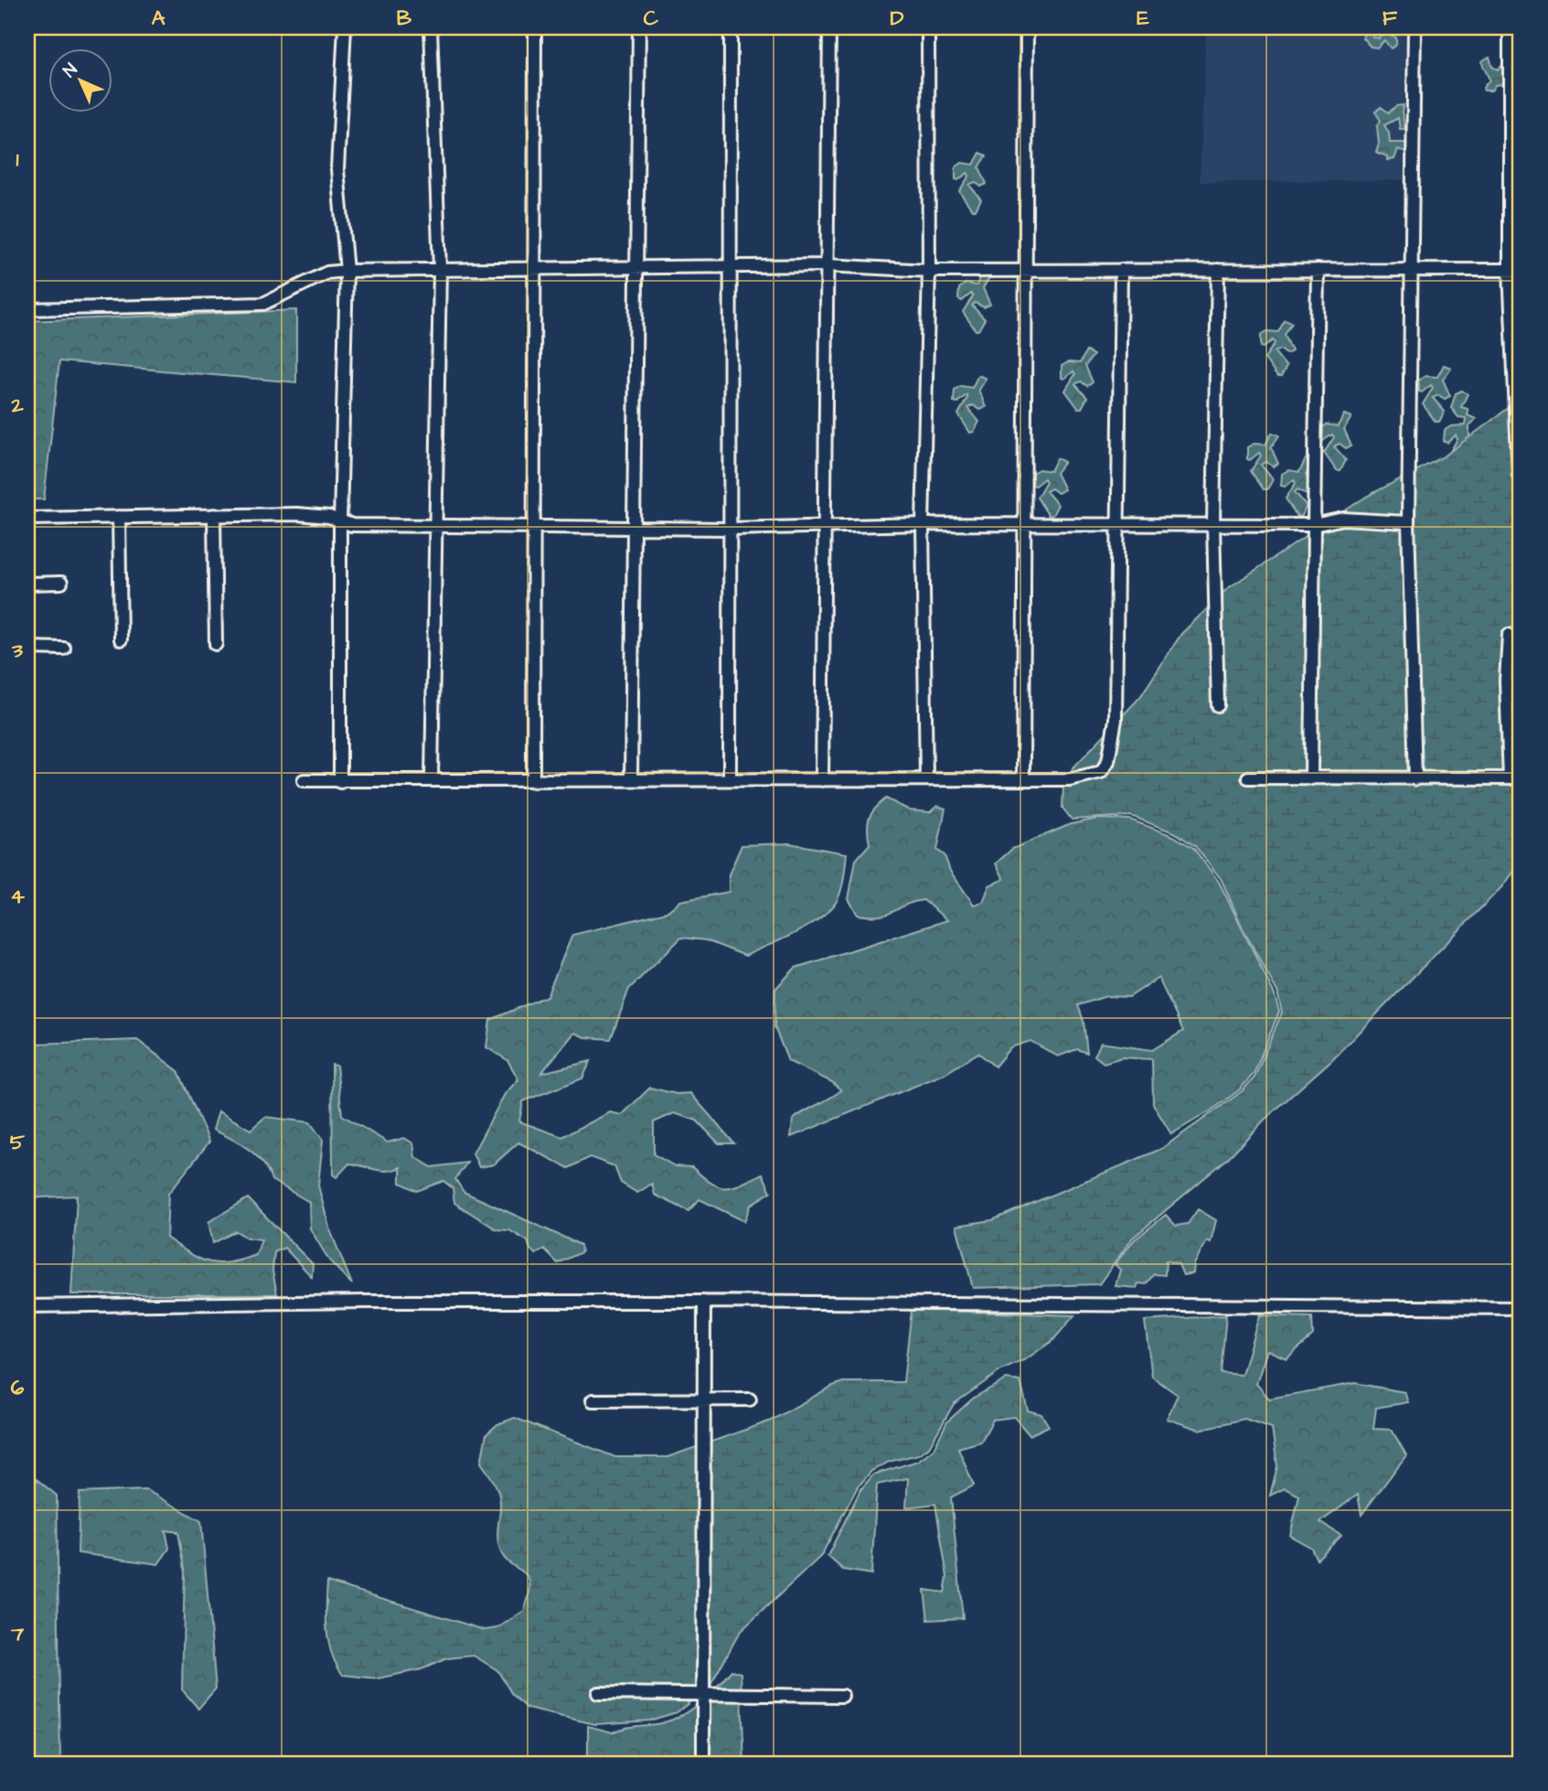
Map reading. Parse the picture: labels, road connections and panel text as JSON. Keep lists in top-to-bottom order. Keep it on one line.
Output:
{"north":"top left","grid":{"columns":["A","B","C","D","E","F"],"rows":["1","2","3","4","5","6","7"]}}
